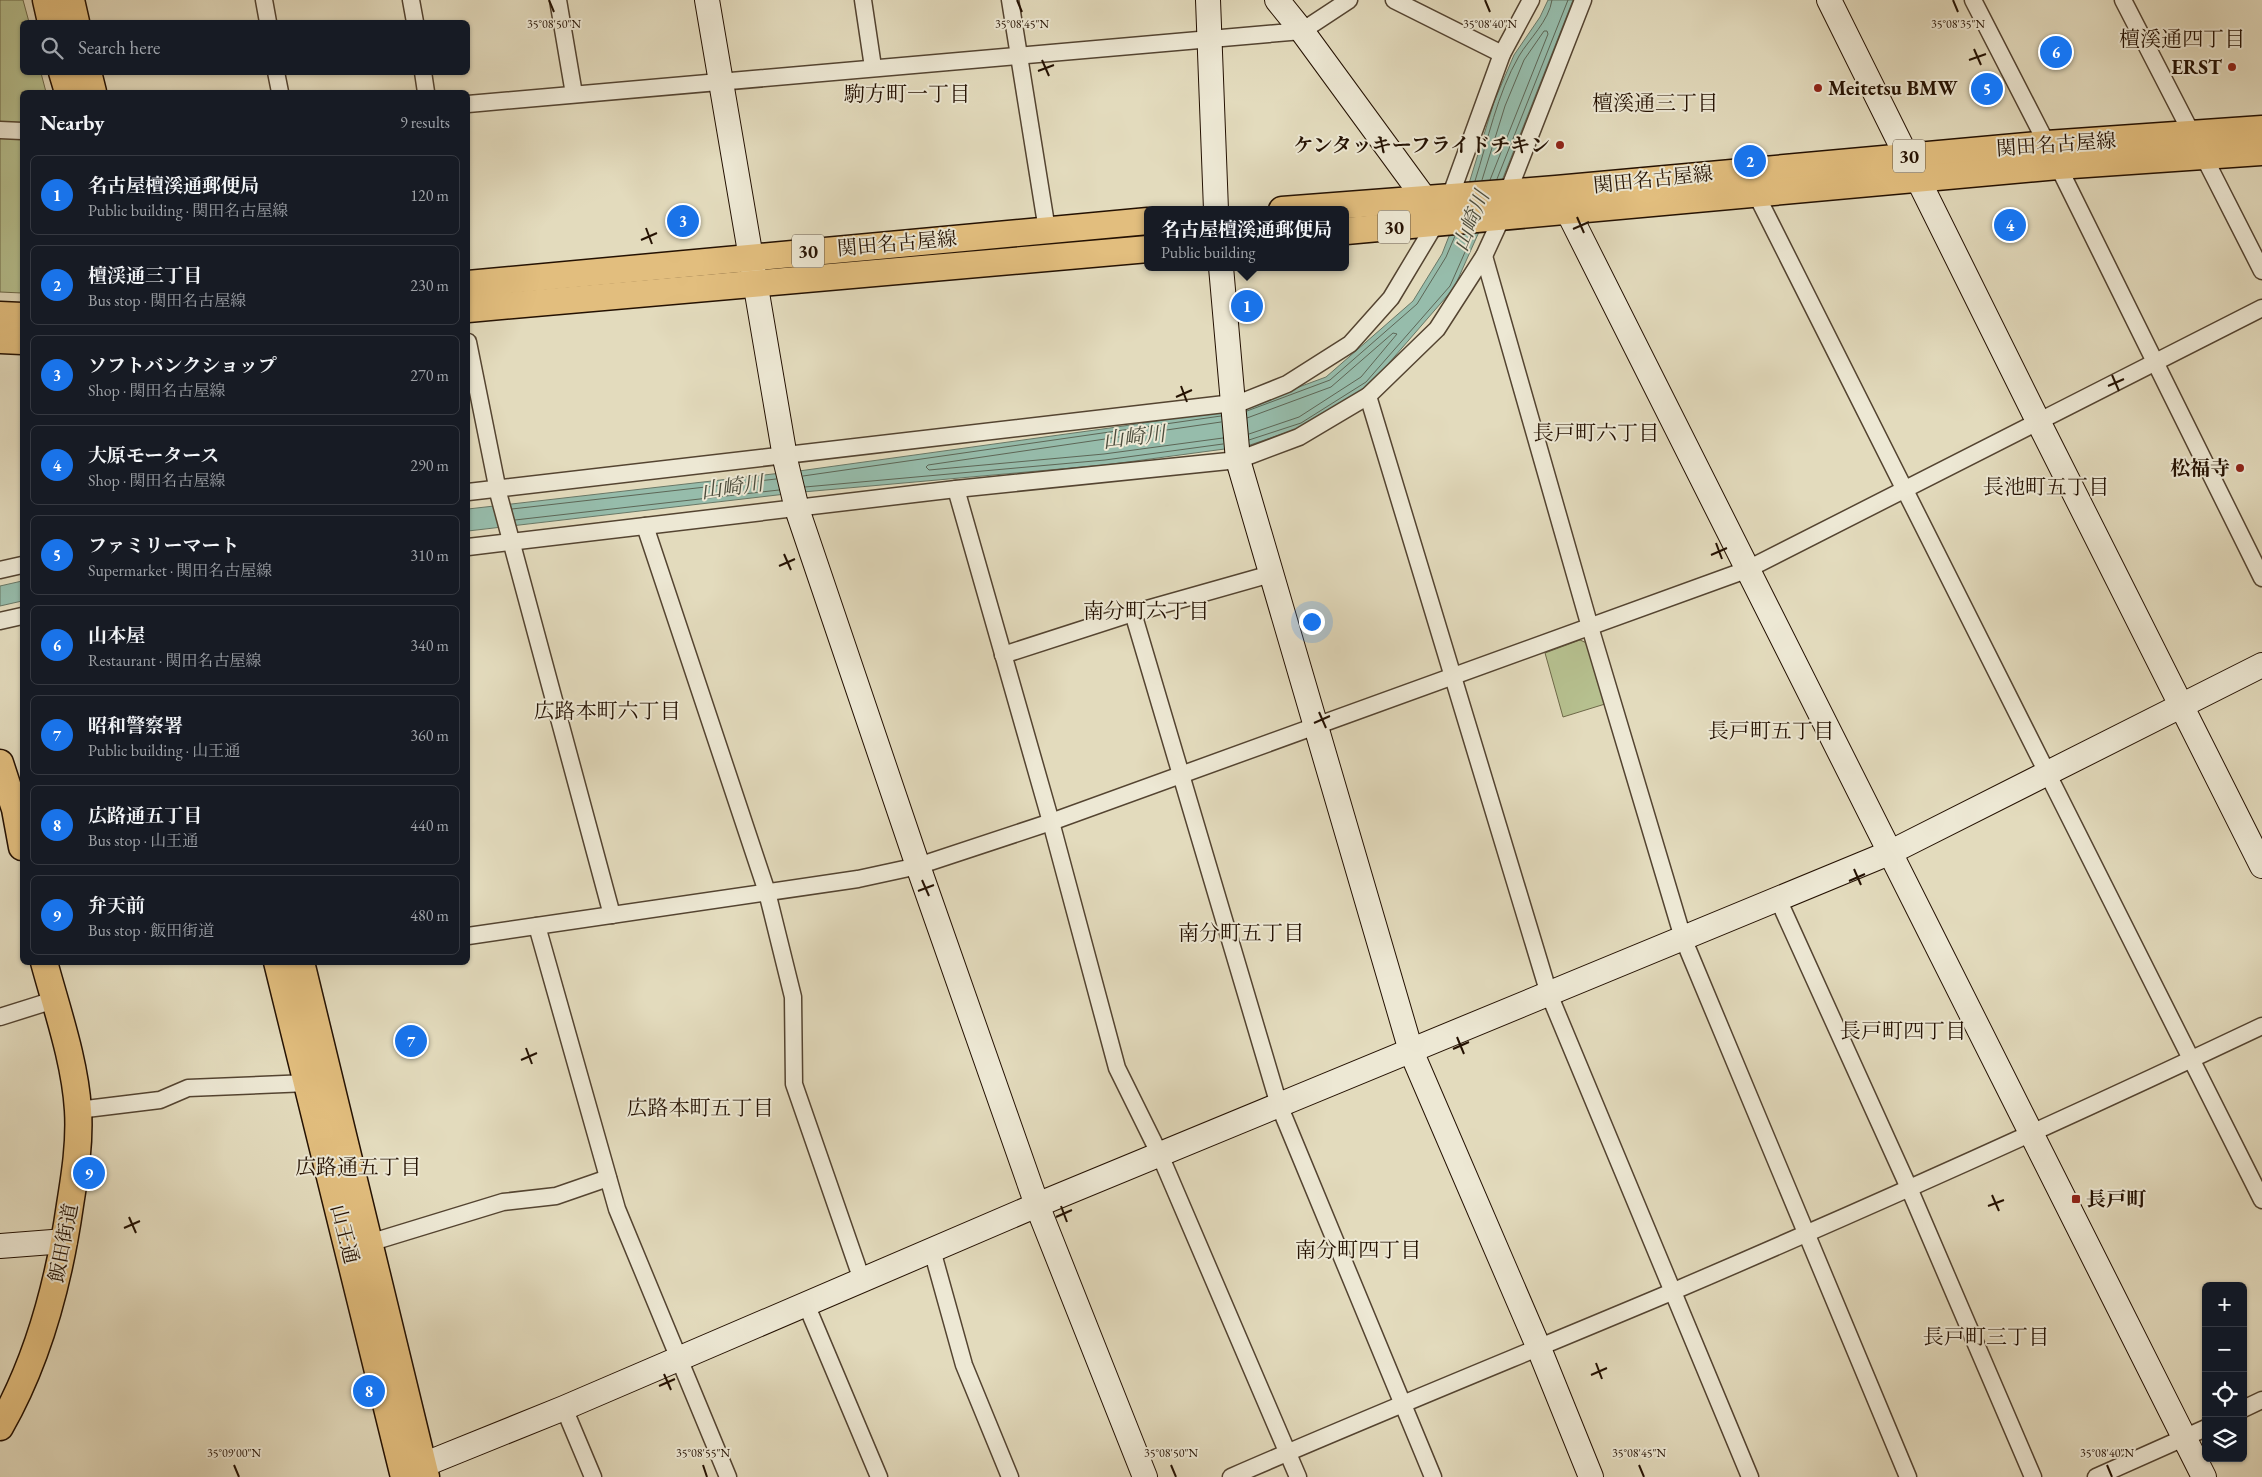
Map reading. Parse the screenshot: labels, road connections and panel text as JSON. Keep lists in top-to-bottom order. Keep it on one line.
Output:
{"streets":{"main road":["関田名古屋線","30","山王通","飯田街道"]},"districts":["檀溪通四丁目","駒方町一丁目","檀溪通三丁目","長戸町六丁目","長池町五丁目","南分町六丁目","広路本町六丁目","長戸町五丁目","南分町五丁目","長戸町四丁目","広路本町五丁目","広路通五丁目","南分町四丁目","長戸町三丁目"],"water":["山崎川"],"places":{"other":["ERST","Meitetsu BMW","ケンタッキーフライドチキン","松福寺"],"transit":["長戸町"]},"page":{"search":"Search here","pins":["6","5","2","3","4","1","7","9","8"],"heading":["Nearby","9 results"],"list":[{"mark":"1","name":"名古屋檀溪通郵便局","note":"Public building · 関田名古屋線","value":"120 m"},{"mark":"2","name":"檀渓通三丁目","note":"Bus stop · 関田名古屋線","value":"230 m"},{"mark":"3","name":"ソフトバンクショップ","note":"Shop · 関田名古屋線","value":"270 m"},{"mark":"4","name":"大原モータース","note":"Shop · 関田名古屋線","value":"290 m"},{"mark":"5","name":"ファミリーマート","note":"Supermarket · 関田名古屋線","value":"310 m"},{"mark":"6","name":"山本屋","note":"Restaurant · 関田名古屋線","value":"340 m"},{"mark":"7","name":"昭和警察署","note":"Public building · 山王通","value":"360 m"},{"mark":"8","name":"広路通五丁目","note":"Bus stop · 山王通","value":"440 m"},{"mark":"9","name":"弁天前","note":"Bus stop · 飯田街道","value":"480 m"}],"popup":["名古屋檀溪通郵便局","Public building"],"map_buttons":["+","−"]},"coordinates":["35°08'50\"N","35°08'45\"N","35°08'40\"N","35°08'35\"N","35°09'00\"N","35°08'55\"N"]}
